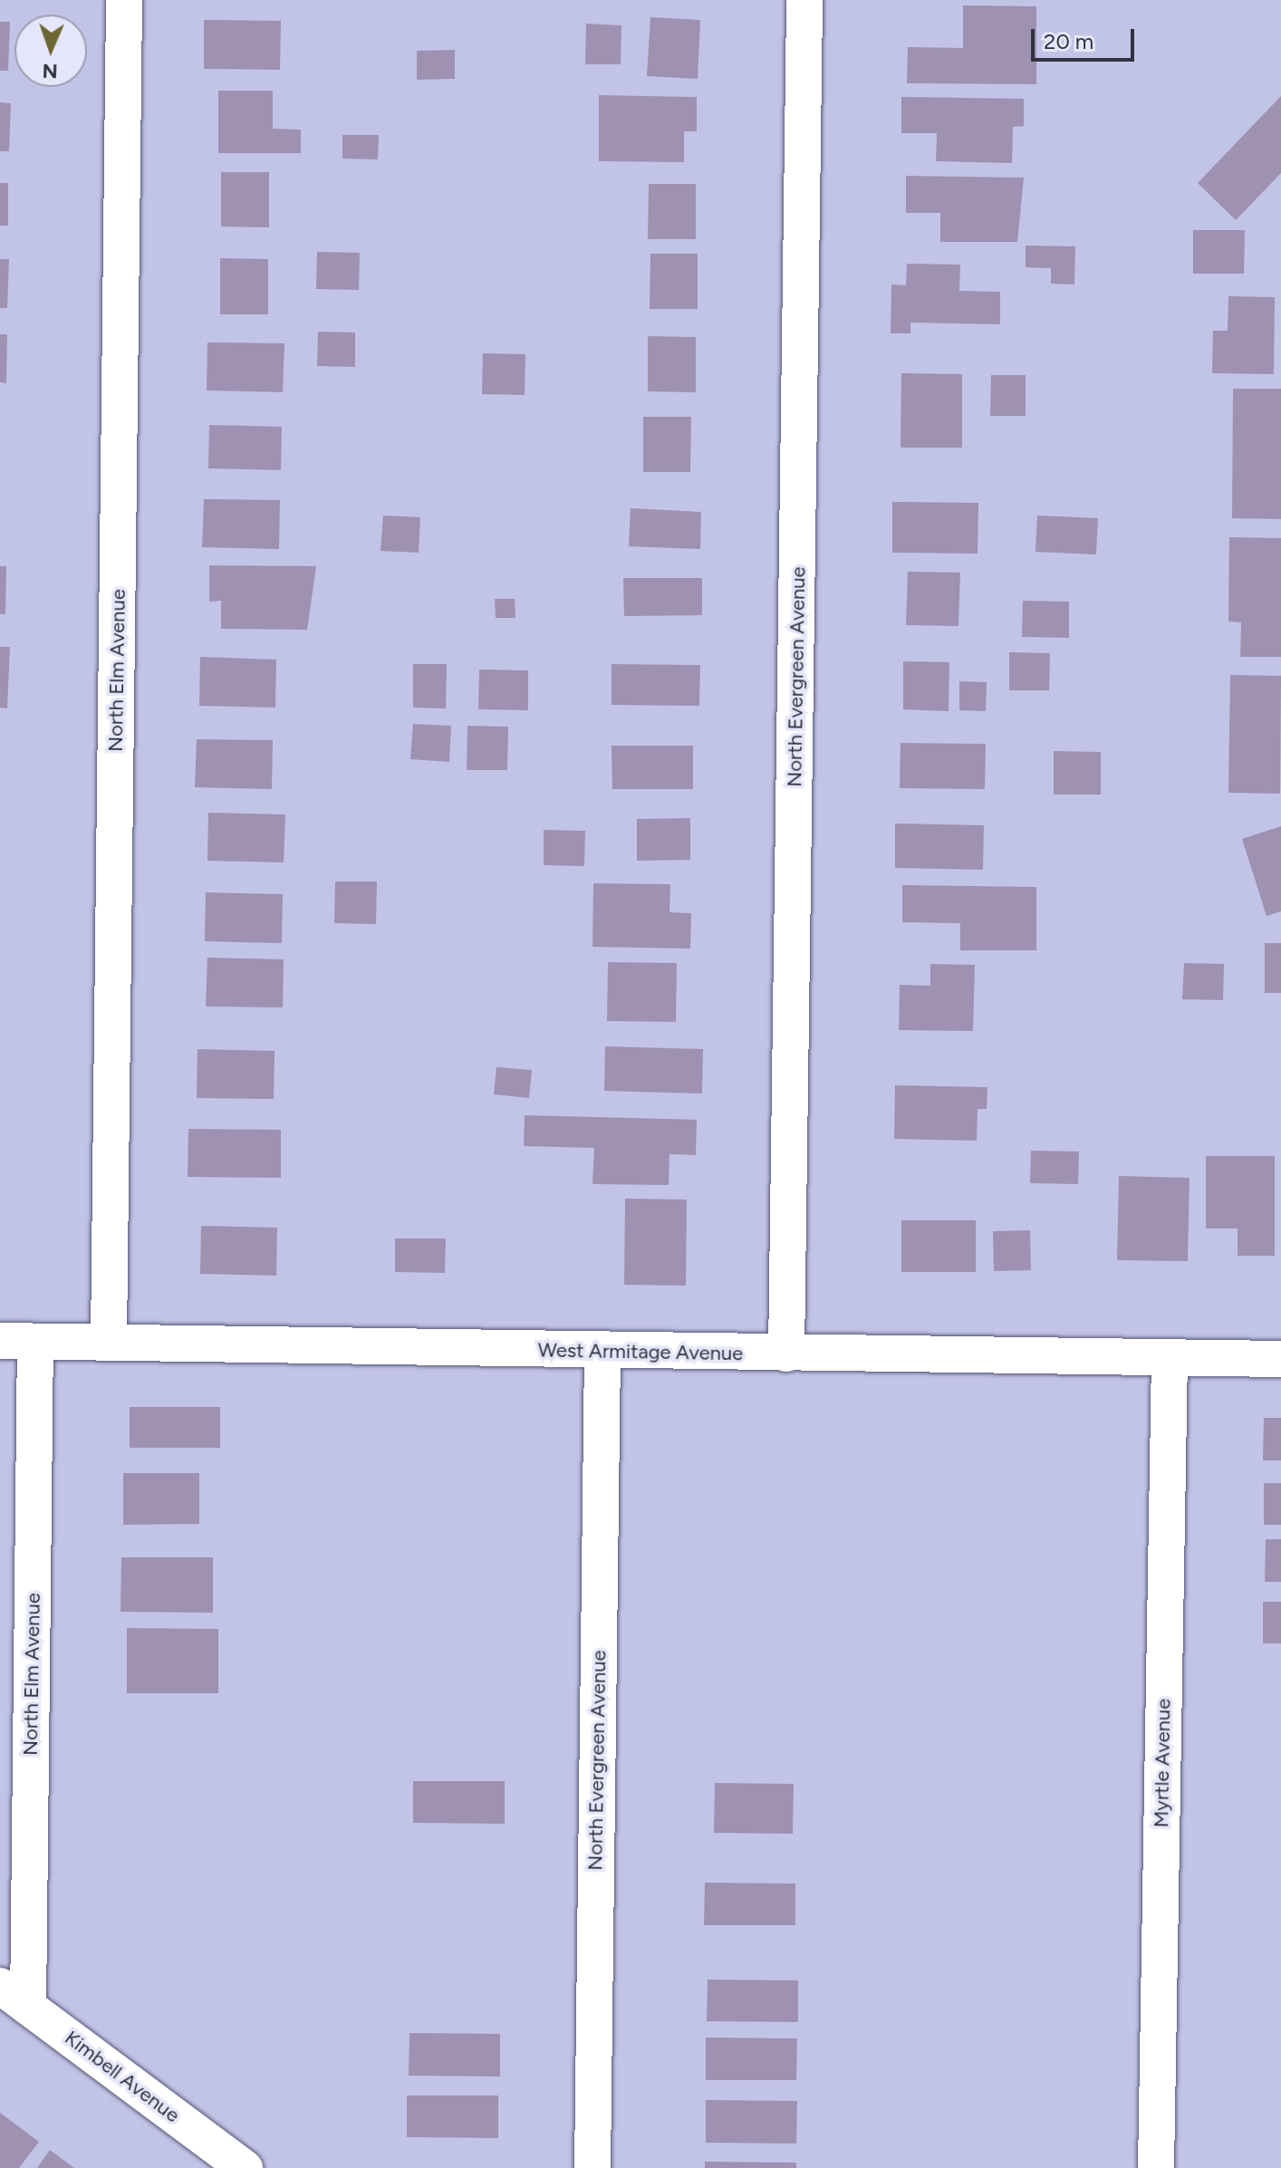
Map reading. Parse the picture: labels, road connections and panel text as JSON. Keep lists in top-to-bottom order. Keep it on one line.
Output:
{"streets":{"street":["North Elm Avenue","North Evergreen Avenue","West Armitage Avenue","Myrtle Avenue","Kimbell Avenue"]},"crossings":[["North Elm Avenue","West Armitage Avenue"],["North Elm Avenue","Kimbell Avenue"],["North Evergreen Avenue","West Armitage Avenue"],["West Armitage Avenue","Myrtle Avenue"]],"scale_bar":"20 m","north":"bottom"}
